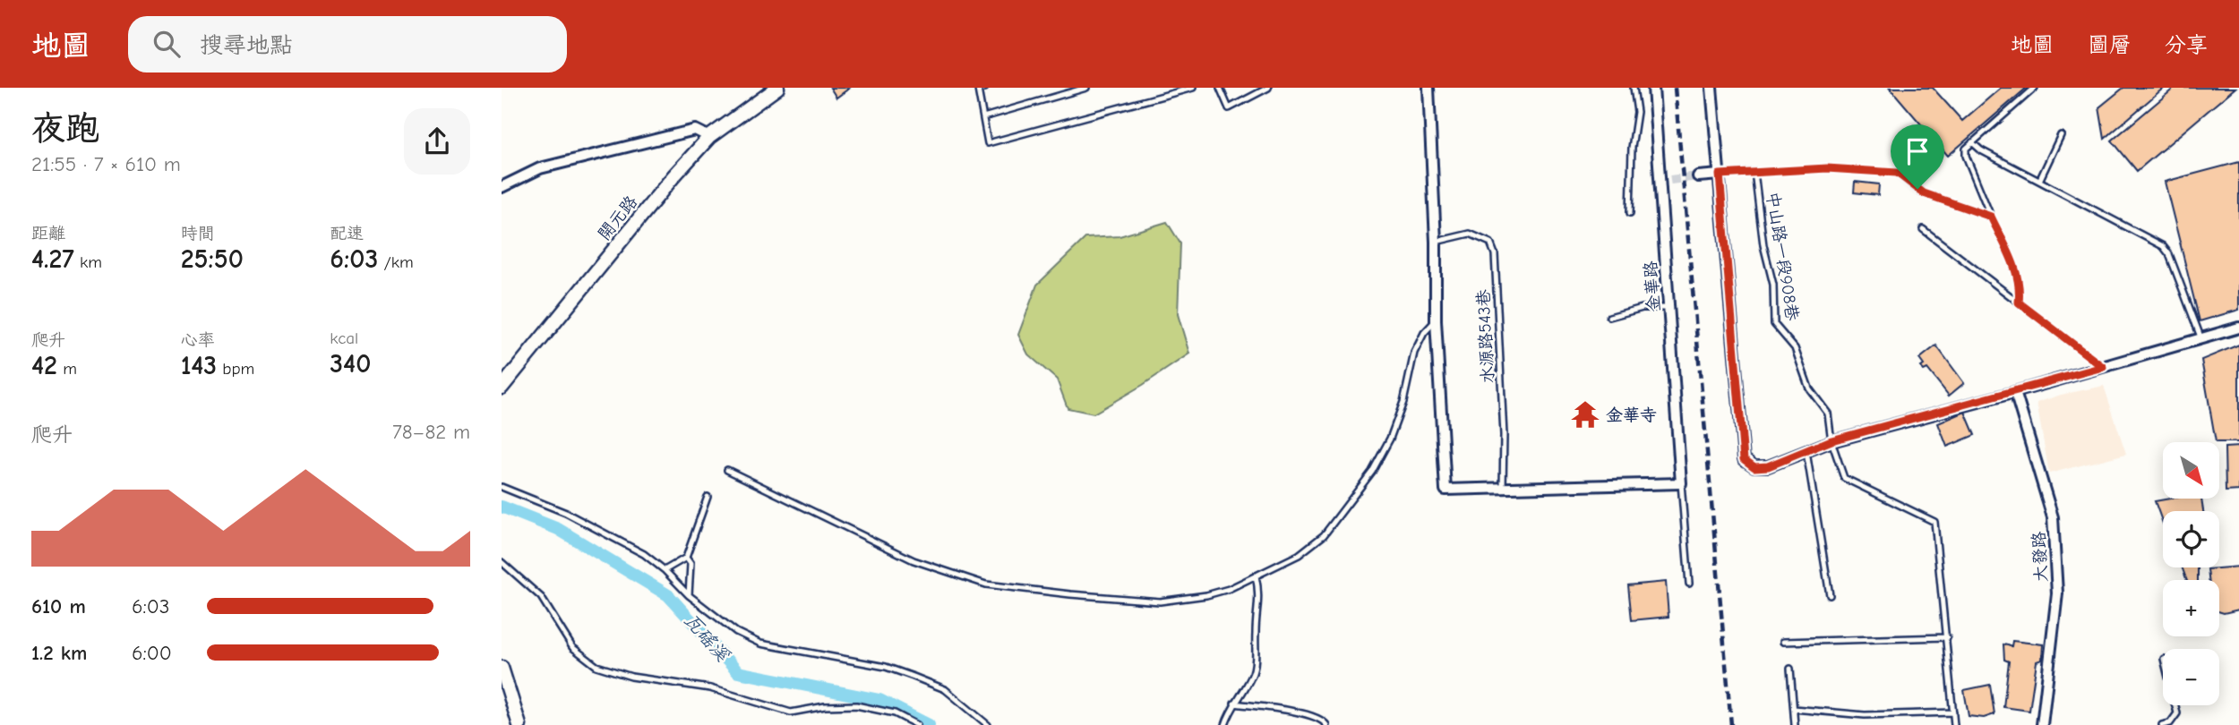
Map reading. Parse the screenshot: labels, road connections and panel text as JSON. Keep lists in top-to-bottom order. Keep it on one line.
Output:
{"streets":{"street":["開元路","金華路","大發路"],"lane":["中山路一段908巷","水源路543巷"]},"water":["瓦磘溪"],"places":{"temple":["金華寺"]},"north":"bottom right","page":{"header":"地圖","search":"搜尋地點","nav":["地圖","圖層","分享"],"heading":["夜跑","21:55 · 7 × 610 m"],"stats":[["距離","4.27 km"],["時間","25:50"],["配速","6:03 /km"],["爬升","42 m"],["心率","143 bpm"],["kcal","340"]],"chart":["爬升","78–82 m"],"map_buttons":["+","−"],"list":[{"name":"610 m","note":"6:03"},{"name":"1.2 km","note":"6:00"}]}}
